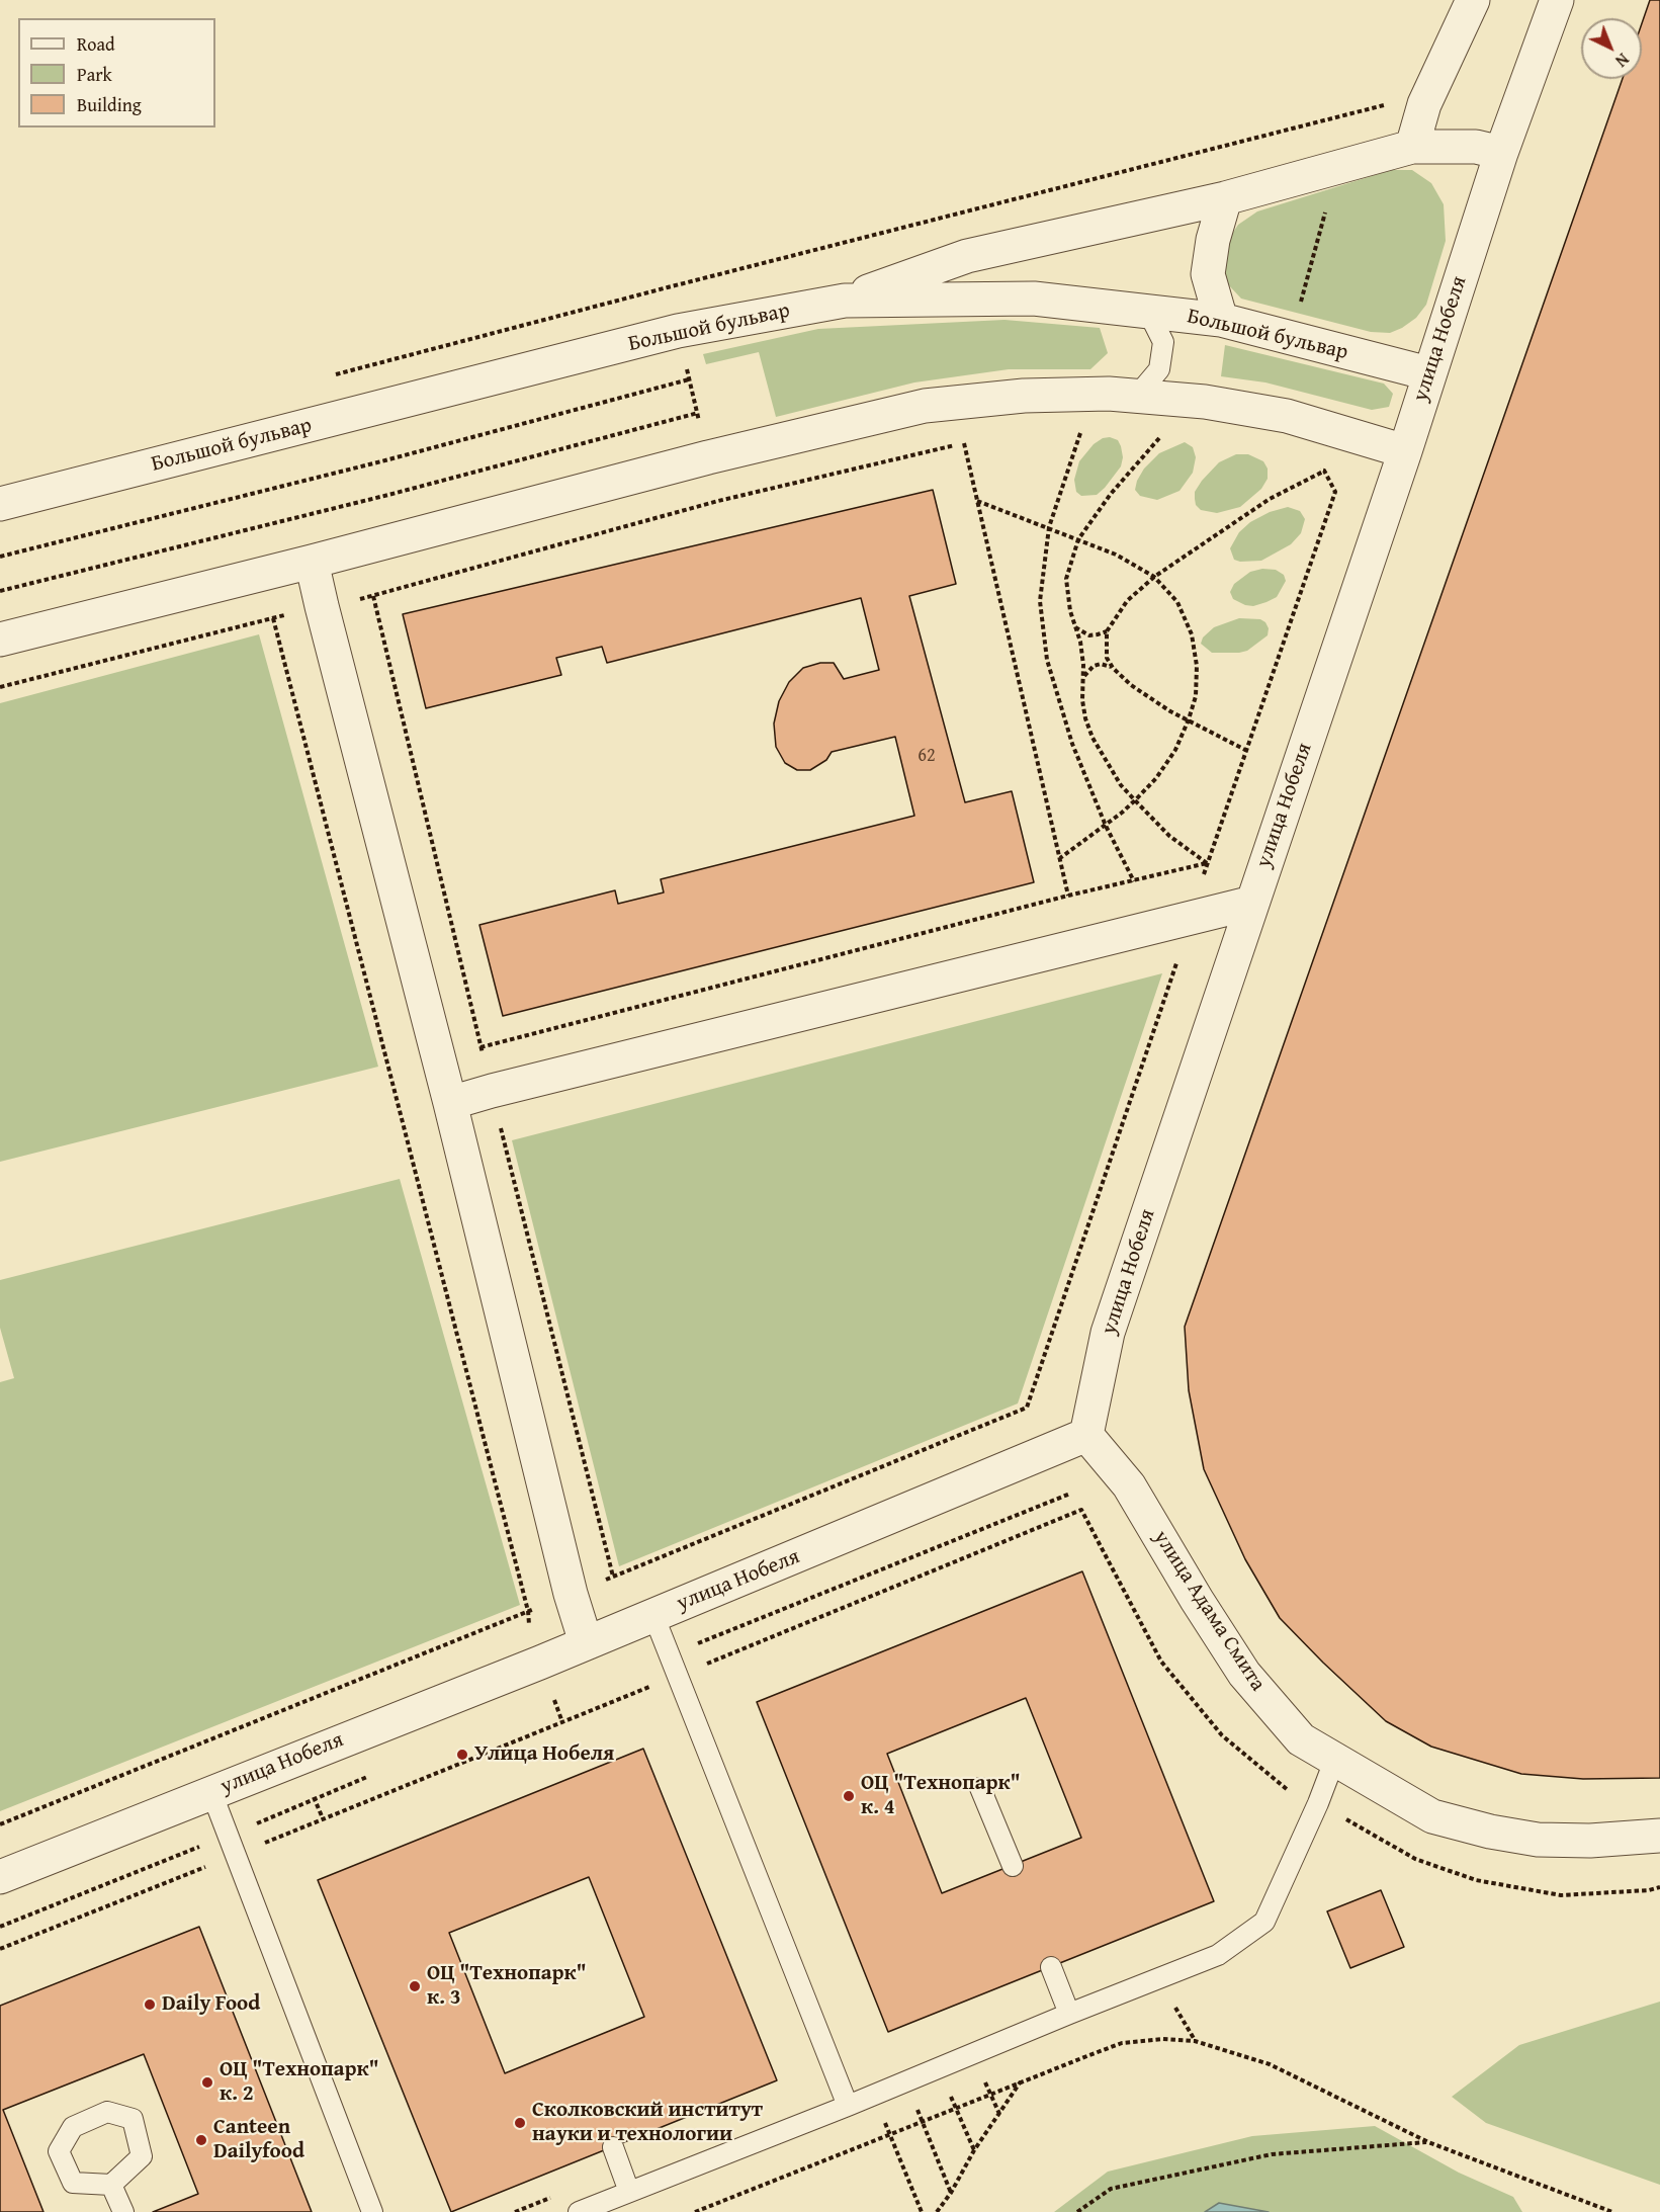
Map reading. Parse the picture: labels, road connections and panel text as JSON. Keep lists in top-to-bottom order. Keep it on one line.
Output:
{"streets":{"street":["Большой бульвар","улица Нобеля","улица Адама Смита"]},"crossings":[["Большой бульвар","улица Нобеля"],["улица Нобеля","улица Адама Смита"]],"places":["Улица Нобеля","ОЦ \"Технопарк\" к. 4","ОЦ \"Технопарк\" к. 3","Daily Food","ОЦ \"Технопарк\" к. 2","Сколковский институт науки и технологии","Canteen Dailyfood"],"house_numbers":["62"],"legend":["Road","Park","Building"],"north":"bottom right"}
